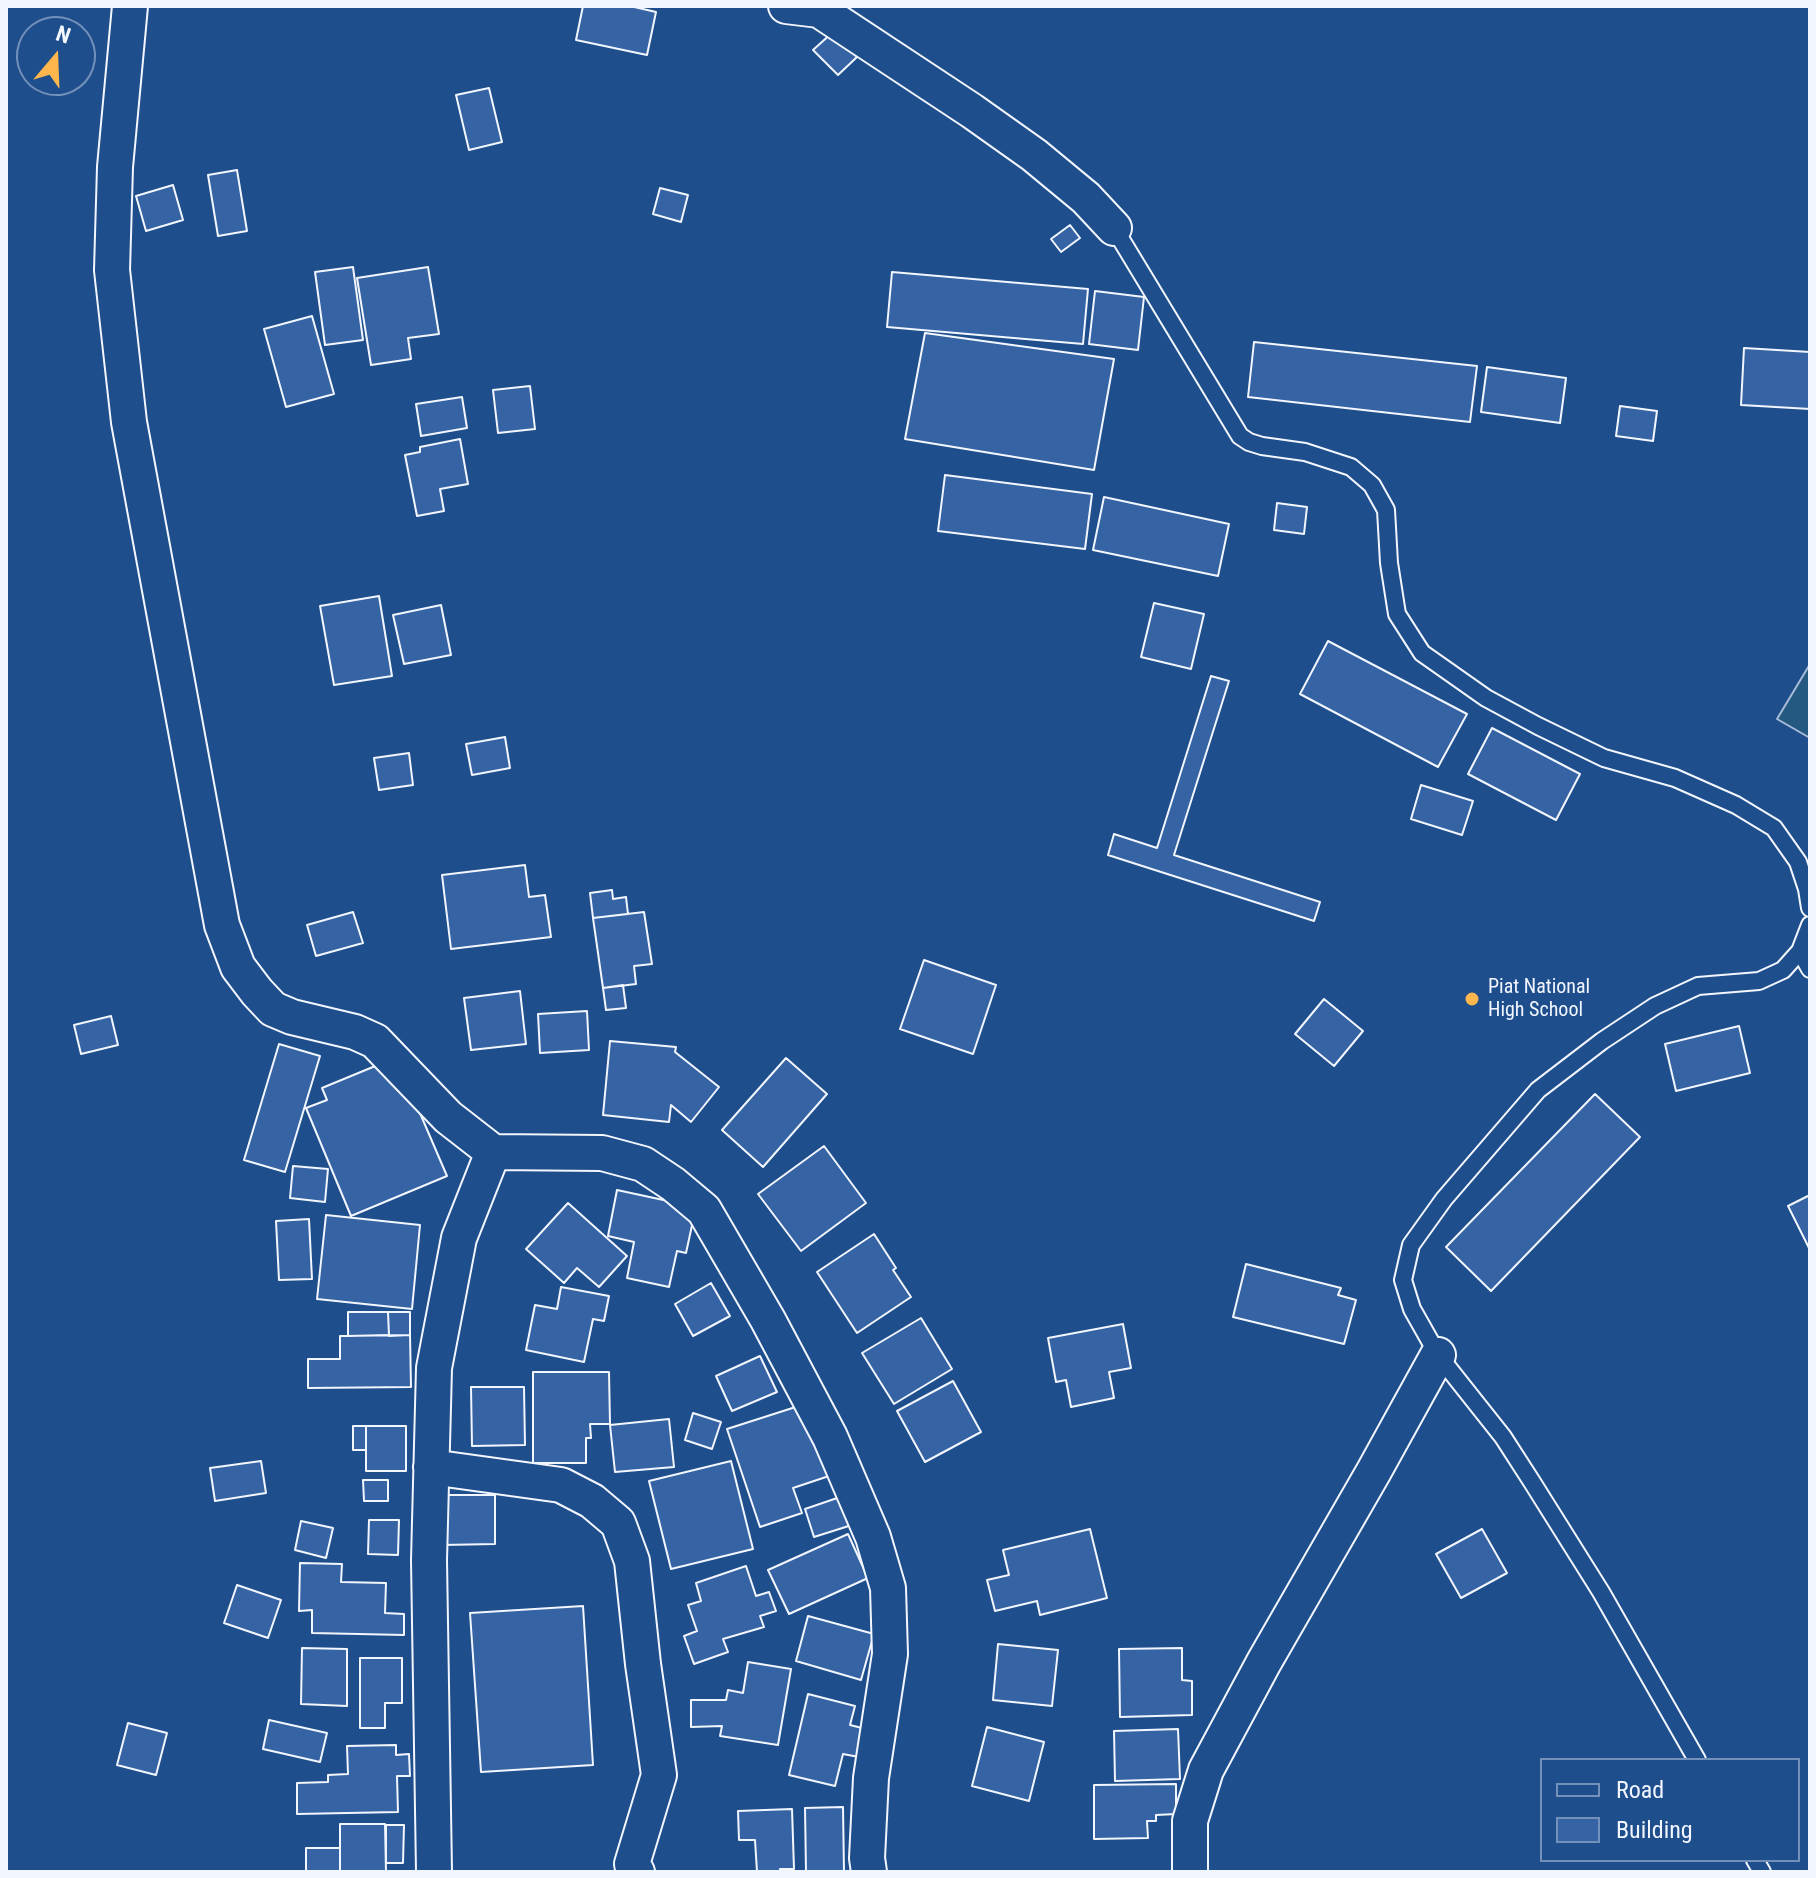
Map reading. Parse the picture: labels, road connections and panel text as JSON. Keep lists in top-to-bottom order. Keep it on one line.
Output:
{"places":["Piat National High School"],"legend":["Road","Building"],"north":"top"}
